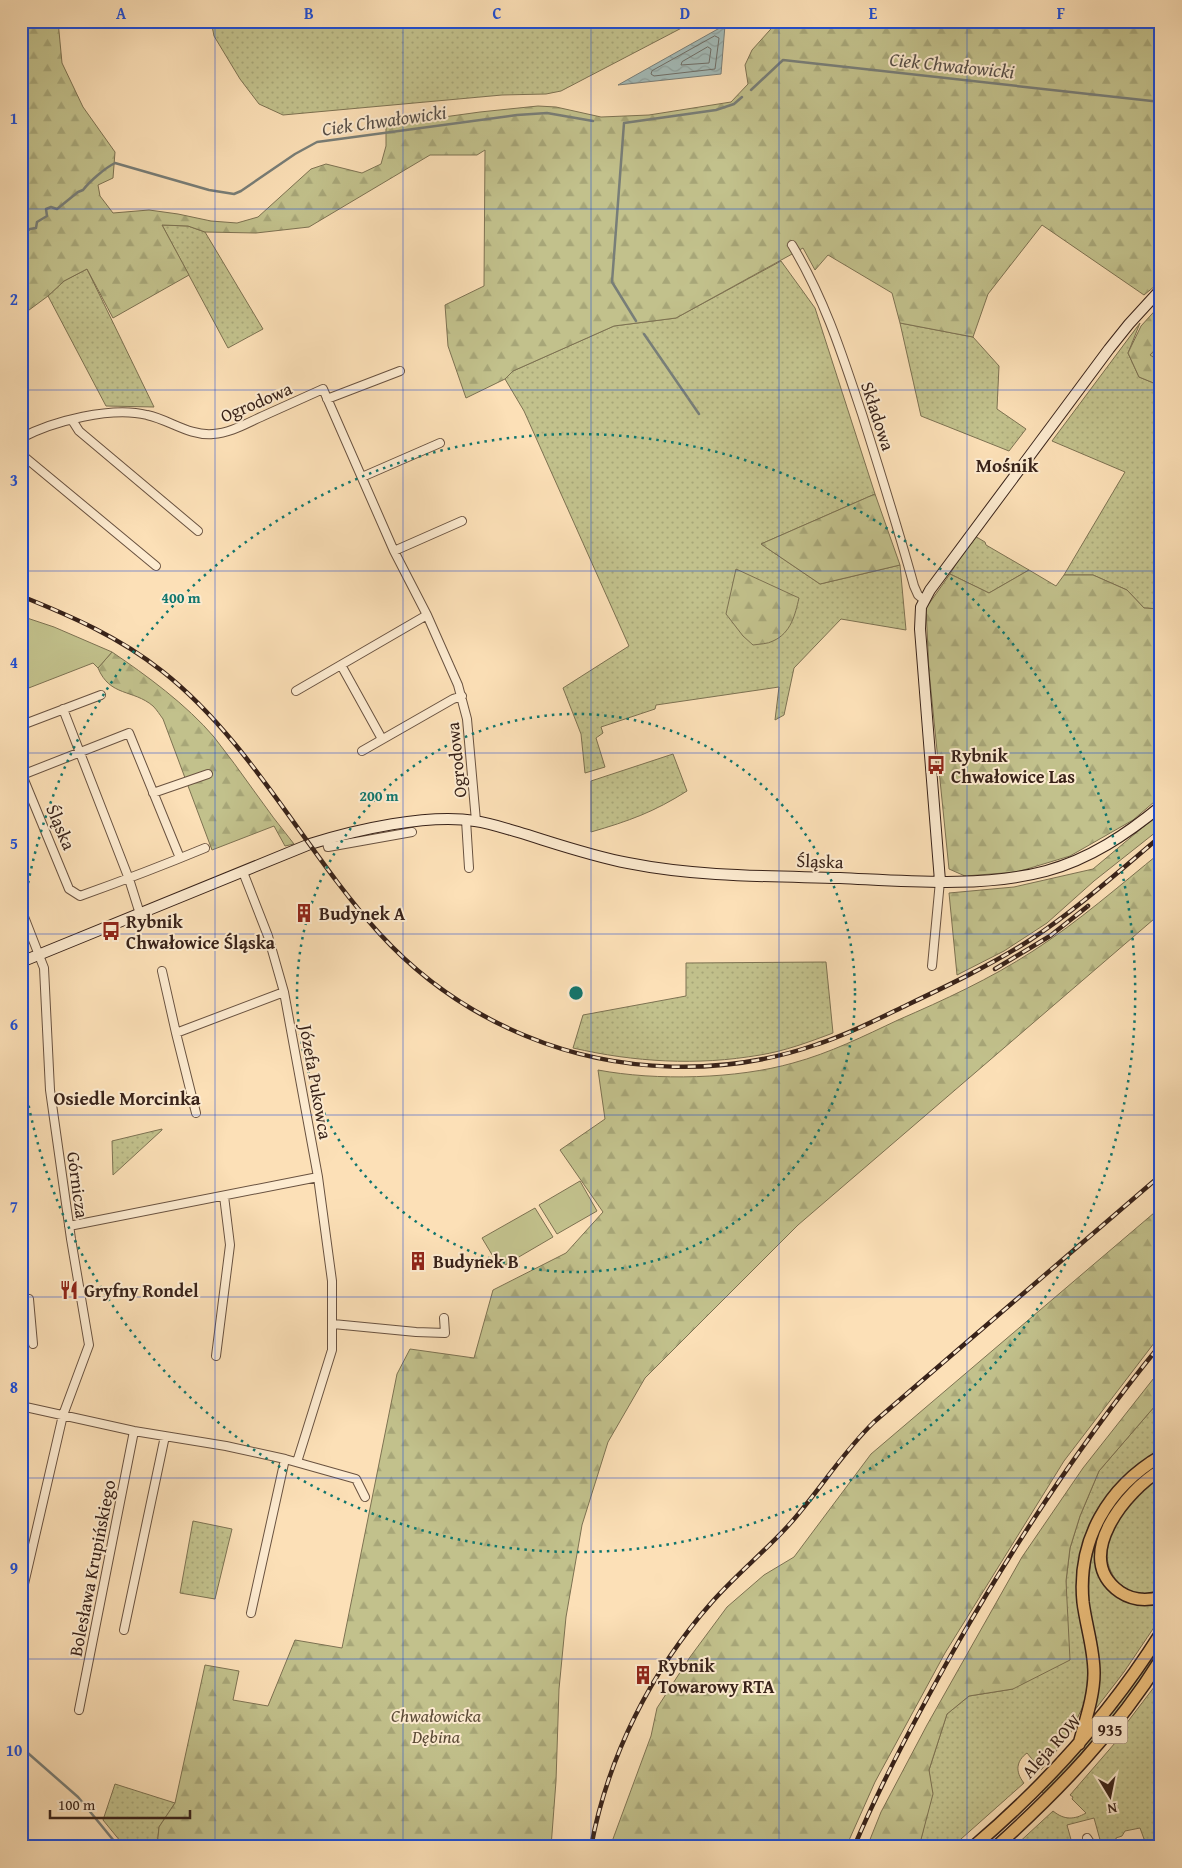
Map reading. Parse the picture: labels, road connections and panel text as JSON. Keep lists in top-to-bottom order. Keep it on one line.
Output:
{"streets":{"main road":["935","Aleja ROW"],"street":["Ogrodowa","Składowa","Śląska","Józefa Pukowca","Górnicza","Bolesława Krupińskiego"]},"crossings":[["Ogrodowa","Śląska"],["Śląska","Józefa Pukowca"],["Śląska","Górnicza"]],"districts":["Mośnik","Osiedle Morcinka"],"water":["Ciek Chwałowicki"],"parks":["Chwałowicka Dębina"],"places":{"bus stop":["Rybnik Chwałowice Las","Rybnik Chwałowice Śląska"],"building":["Budynek A","Budynek B","Rybnik Towarowy RTA"],"restaurant":["Gryfny Rondel"]},"scale_bar":"100 m","north":"bottom","grid":{"columns":["A","B","C","D","E","F"],"rows":["1","2","3","4","5","6","7","8","9","10"]},"rings":["400 m","200 m"]}
